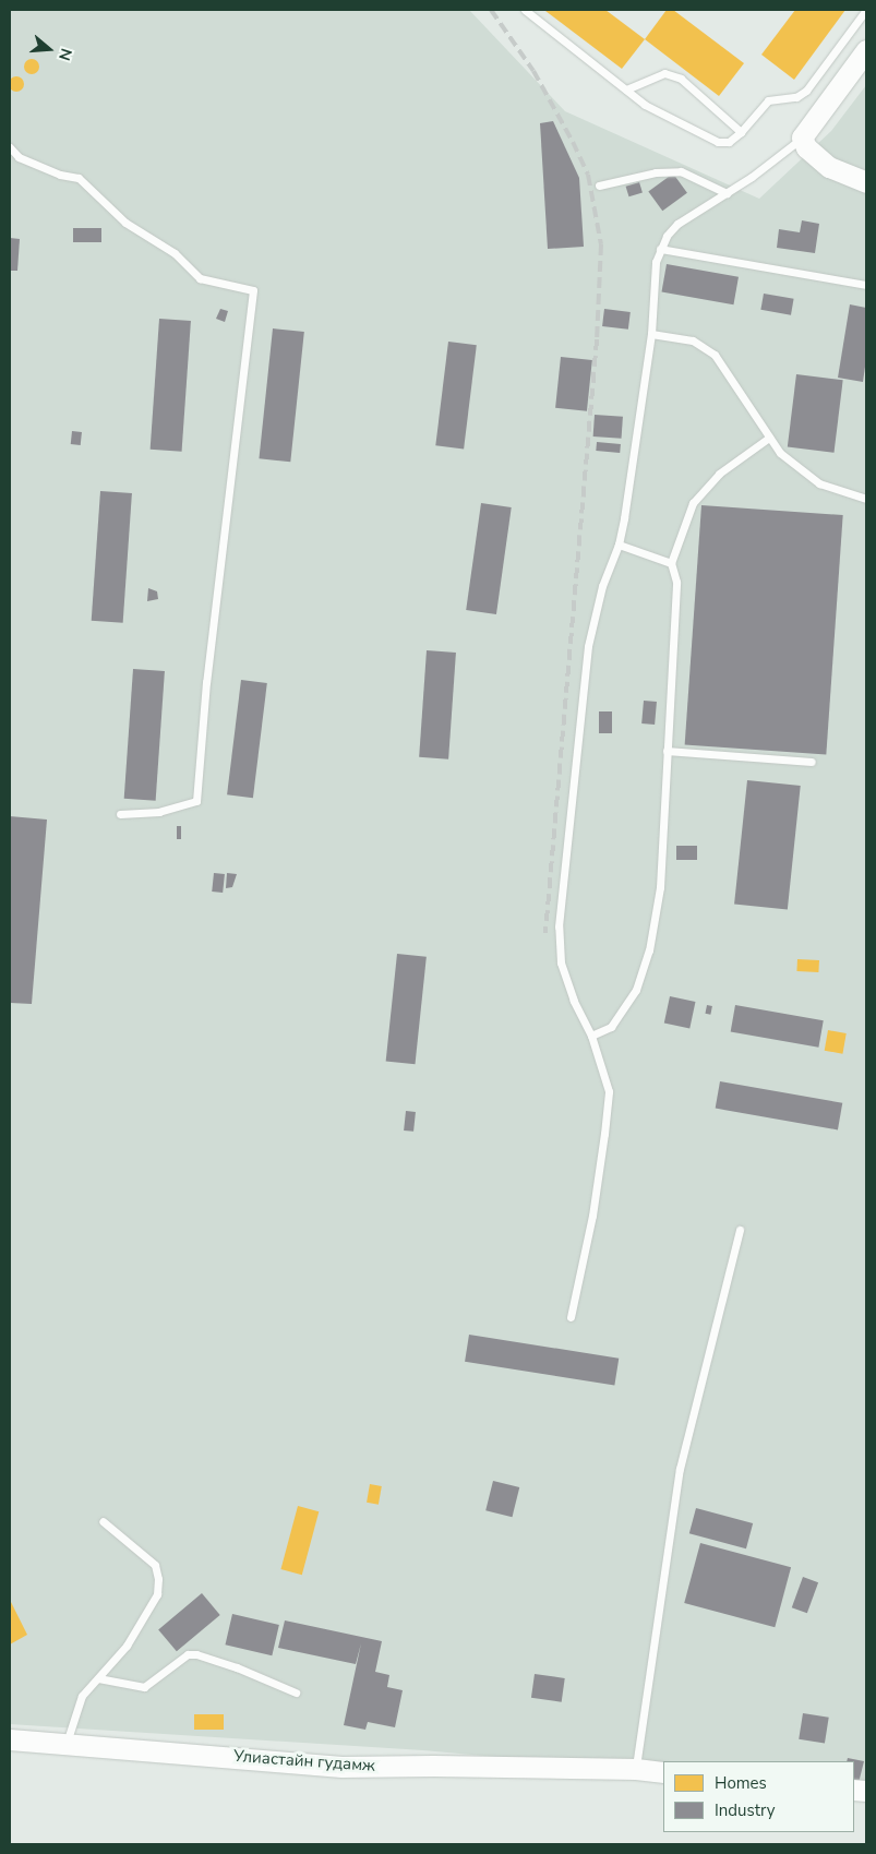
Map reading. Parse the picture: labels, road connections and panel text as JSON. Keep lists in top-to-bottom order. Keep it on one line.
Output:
{"streets":{"main road":["Улиастайн гудамж"]},"legend":["Homes","Industry"],"north":"right"}
